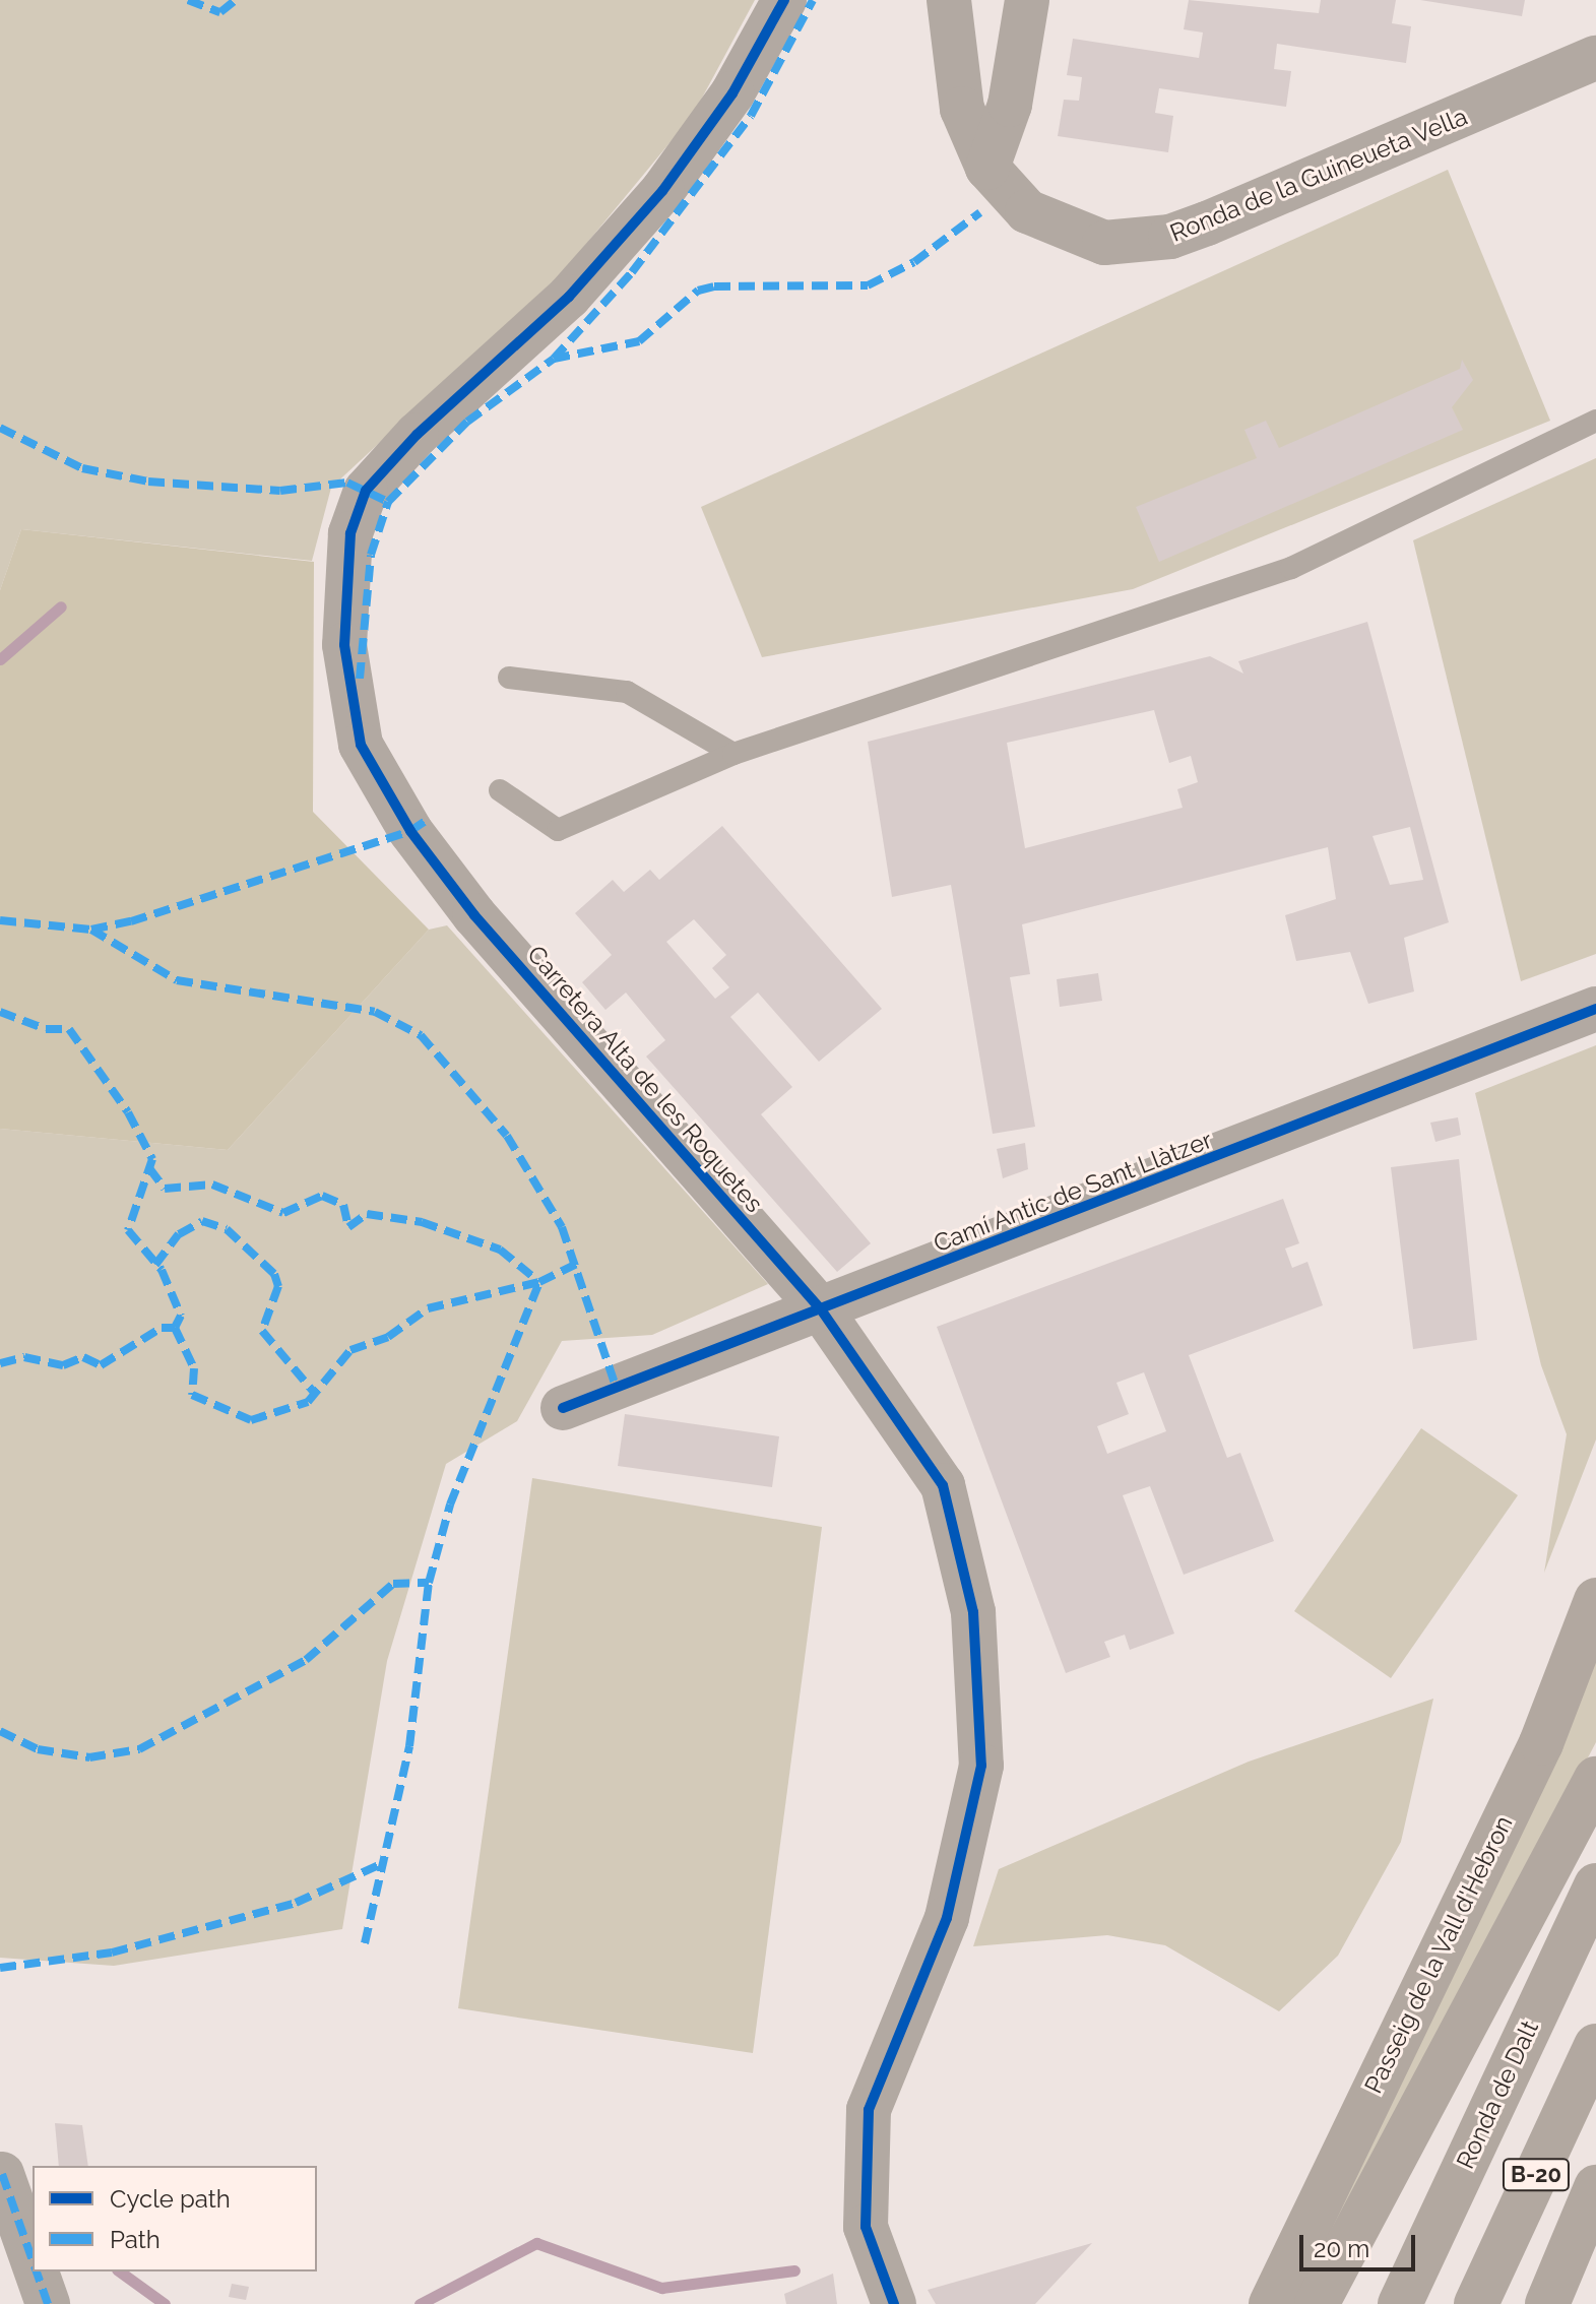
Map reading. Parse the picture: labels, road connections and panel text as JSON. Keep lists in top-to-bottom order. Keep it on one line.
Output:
{"streets":{"main road":["Passeig de la Vall d'Hebron","Ronda de Dalt","B-20"],"street":["Ronda de la Guineueta Vella","Carretera Alta de les Roquetes","Camí Antic de Sant Llàtzer"]},"crossings":[["Carretera Alta de les Roquetes","Camí Antic de Sant Llàtzer"]],"legend":["Cycle path","Path"],"scale_bar":"20 m"}
